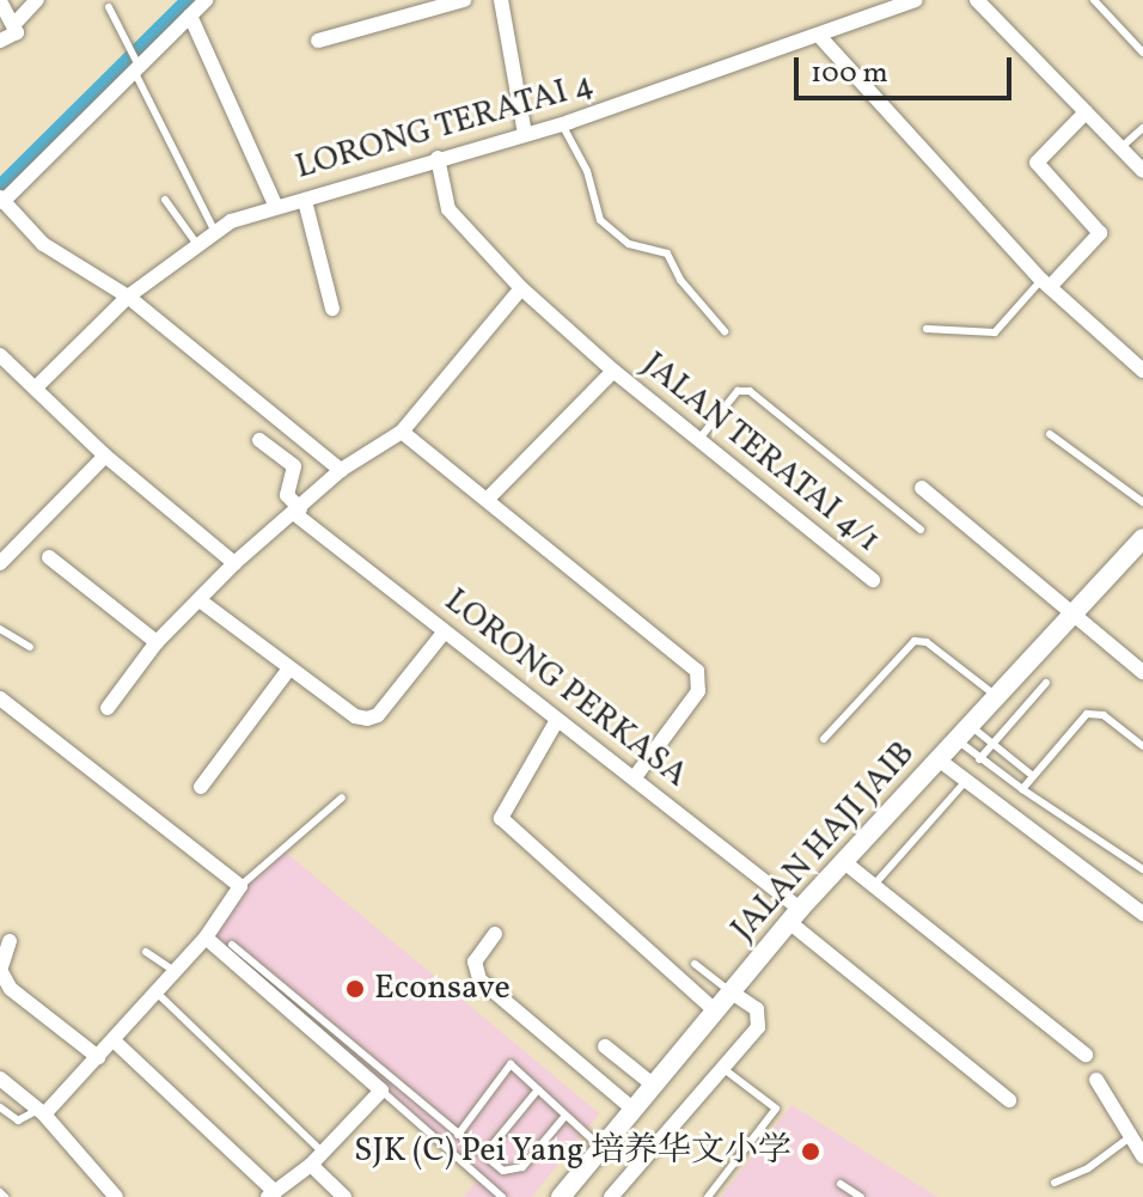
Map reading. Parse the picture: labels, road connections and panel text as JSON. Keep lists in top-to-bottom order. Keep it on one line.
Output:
{"streets":{"street":["LORONG TERATAI 4","JALAN TERATAI 4/1","LORONG PERKASA","JALAN HAJI JAIB"]},"crossings":[["LORONG TERATAI 4","JALAN TERATAI 4/1"],["LORONG PERKASA","JALAN HAJI JAIB"]],"places":["Econsave","SJK (C) Pei Yang 培养华文小学"],"scale_bar":"100 m"}
